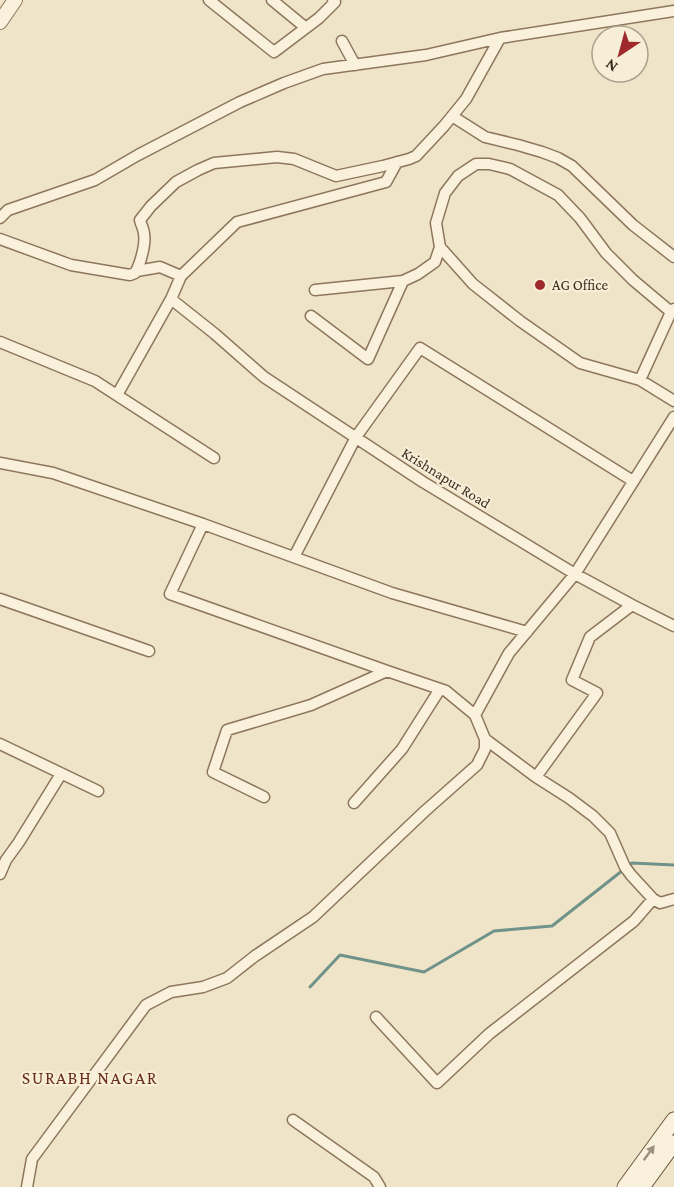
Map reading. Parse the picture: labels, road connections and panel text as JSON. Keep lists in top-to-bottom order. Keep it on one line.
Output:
{"streets":{"street":["Krishnapur Road"]},"districts":["SURABH NAGAR"],"places":["AG Office"],"north":"bottom left"}
